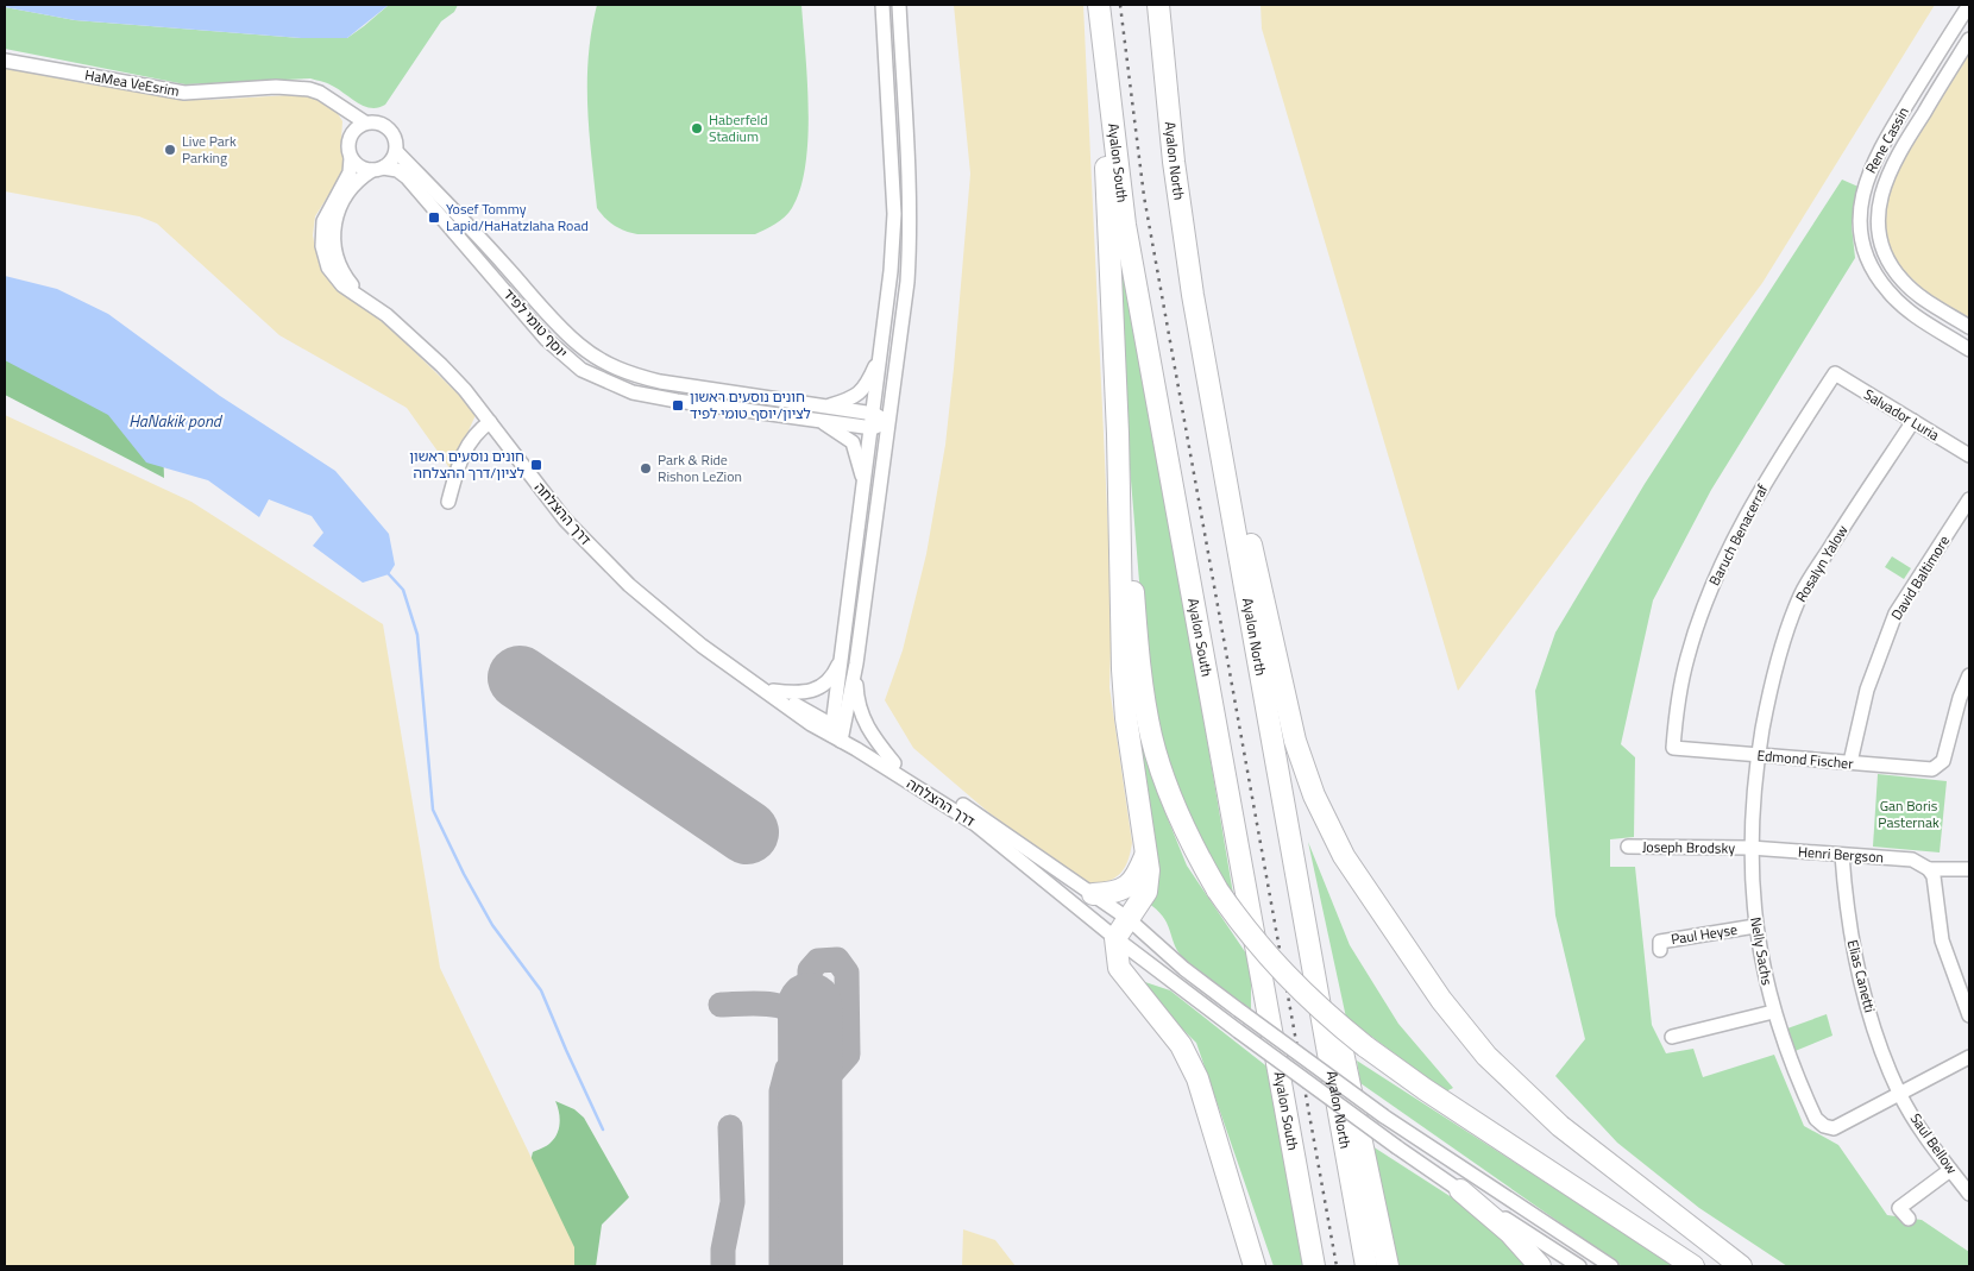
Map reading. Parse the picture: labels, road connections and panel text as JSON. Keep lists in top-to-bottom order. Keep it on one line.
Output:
{"streets":{"highway":["Ayalon South","Ayalon North"],"street":["HaMea VeEsrim","Rene Cassin","יוסף טומי לפיד","Salvador Luria","דרך ההצלחה","Baruch Benacerraf","Rosalyn Yalow","David Baltimore","Edmond Fischer","Joseph Brodsky","Henri Bergson","Paul Heyse","Nelly Sachs","Elias Canetti","Saul Bellow"]},"crossings":[["HaMea VeEsrim","יוסף טומי לפיד"],["HaMea VeEsrim","דרך ההצלחה"],["יוסף טומי לפיד","דרך ההצלחה"],["Salvador Luria","Baruch Benacerraf"],["Salvador Luria","Rosalyn Yalow"],["Baruch Benacerraf","Edmond Fischer"],["Rosalyn Yalow","Edmond Fischer"],["Rosalyn Yalow","Nelly Sachs"],["David Baltimore","Edmond Fischer"],["Edmond Fischer","Nelly Sachs"],["Joseph Brodsky","Henri Bergson"],["Joseph Brodsky","Nelly Sachs"],["Henri Bergson","Nelly Sachs"],["Henri Bergson","Elias Canetti"],["Paul Heyse","Nelly Sachs"],["Nelly Sachs","Elias Canetti"],["Nelly Sachs","Saul Bellow"],["Elias Canetti","Saul Bellow"]],"water":["HaNakik pond"],"parks":["Gan Boris Pasternak"],"places":{"other":["Haberfeld Stadium","Live Park Parking","Park & Ride Rishon LeZion"],"transit":["Yosef Tommy Lapid/HaHatzlaha Road","חונים נוסעים ראשון לציון/יוסף טומי לפיד","חונים נוסעים ראשון לציון/דרך ההצלחה"]}}
